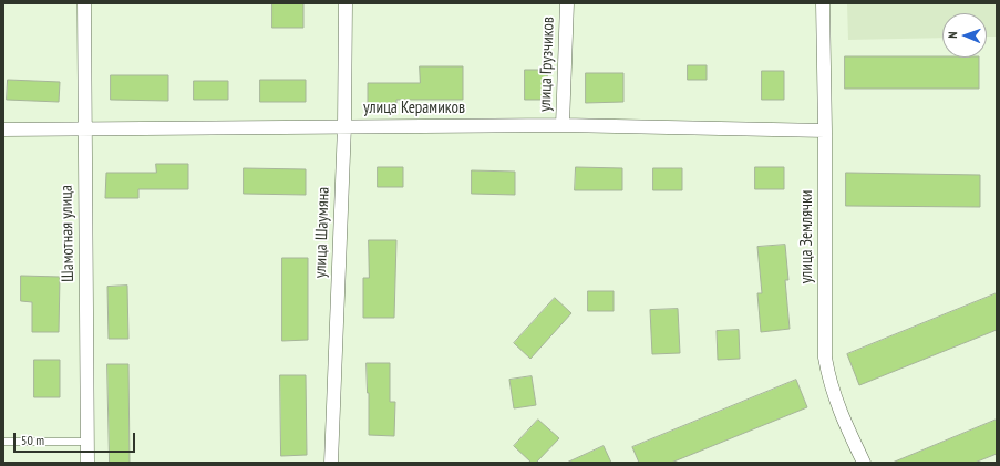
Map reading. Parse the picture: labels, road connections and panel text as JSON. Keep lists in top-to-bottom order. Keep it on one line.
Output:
{"streets":{"street":["улица Грузчиков","улица Керамиков","улица Шаумяна","Шамотная улица","улица Землячки"]},"crossings":[["улица Грузчиков","улица Керамиков"],["улица Керамиков","улица Шаумяна"],["улица Керамиков","Шамотная улица"],["улица Керамиков","улица Землячки"]],"scale_bar":"50 m","north":"left"}
